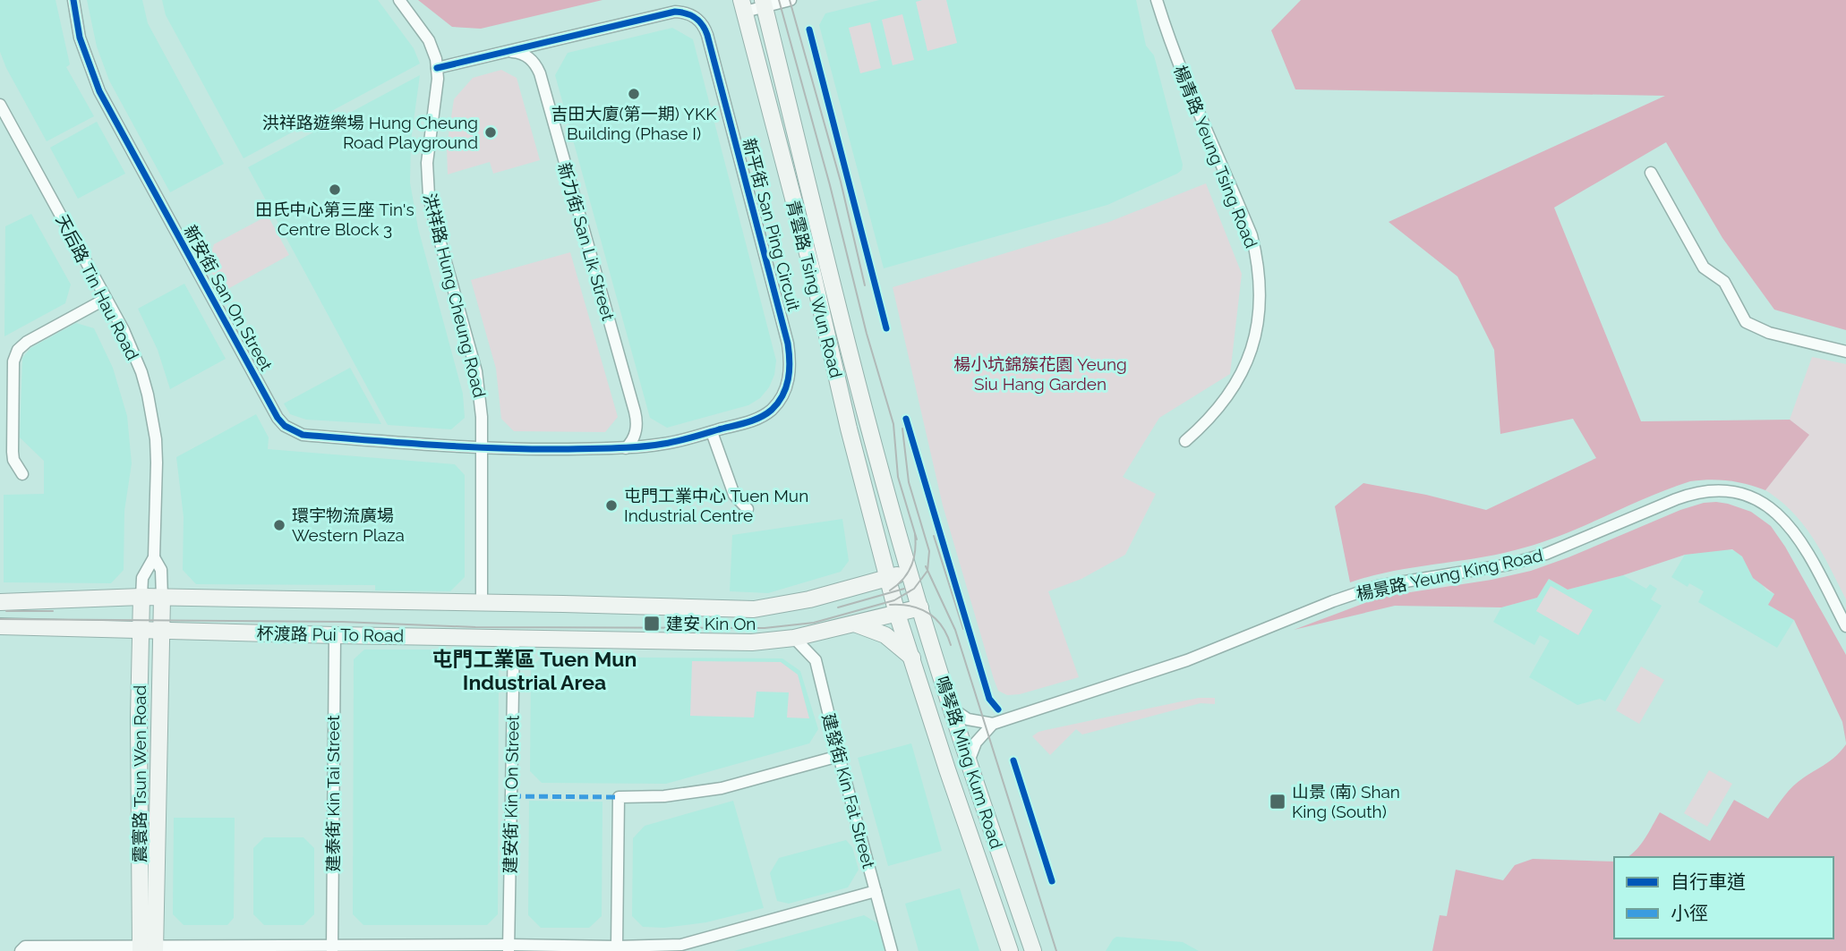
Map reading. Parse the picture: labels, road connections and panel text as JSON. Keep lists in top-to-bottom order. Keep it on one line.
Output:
{"streets":{"main road":["青雲路 Tsing Wun Road","杯渡路 Pui To Road","鳴琴路 Ming Kum Road","震寰路 Tsun Wen Road"],"street":["楊青路 Yeung Tsing Road","新平街 San Ping Circuit","新力街 San Lik Street","天后路 Tin Hau Road","洪祥路 Hung Cheung Road","新安街 San On Street","楊景路 Yeung King Road","建發街 Kin Fat Street","建泰街 Kin Tai Street","建安街 Kin On Street"]},"crossings":[["新平街 San Ping Circuit","新力街 San Lik Street"],["新平街 San Ping Circuit","洪祥路 Hung Cheung Road"],["新平街 San Ping Circuit","新安街 San On Street"],["天后路 Tin Hau Road","杯渡路 Pui To Road"],["天后路 Tin Hau Road","震寰路 Tsun Wen Road"],["青雲路 Tsing Wun Road","杯渡路 Pui To Road"],["青雲路 Tsing Wun Road","鳴琴路 Ming Kum Road"],["洪祥路 Hung Cheung Road","新安街 San On Street"],["洪祥路 Hung Cheung Road","杯渡路 Pui To Road"],["杯渡路 Pui To Road","鳴琴路 Ming Kum Road"],["杯渡路 Pui To Road","震寰路 Tsun Wen Road"],["杯渡路 Pui To Road","建發街 Kin Fat Street"],["杯渡路 Pui To Road","建泰街 Kin Tai Street"],["杯渡路 Pui To Road","建安街 Kin On Street"]],"districts":["屯門工業區 Tuen Mun Industrial Area"],"parks":["楊小坑錦簇花園 Yeung Siu Hang Garden"],"places":{"other":["吉田大廈(第一期) YKK Building (Phase I)","洪祥路遊樂場 Hung Cheung Road Playground","田氏中心第三座 Tin's Centre Block 3","屯門工業中心 Tuen Mun Industrial Centre","環宇物流廣場 Western Plaza"],"transit":["建安 Kin On","山景 (南) Shan King (South)"]},"legend":["自行車道","小徑"]}
